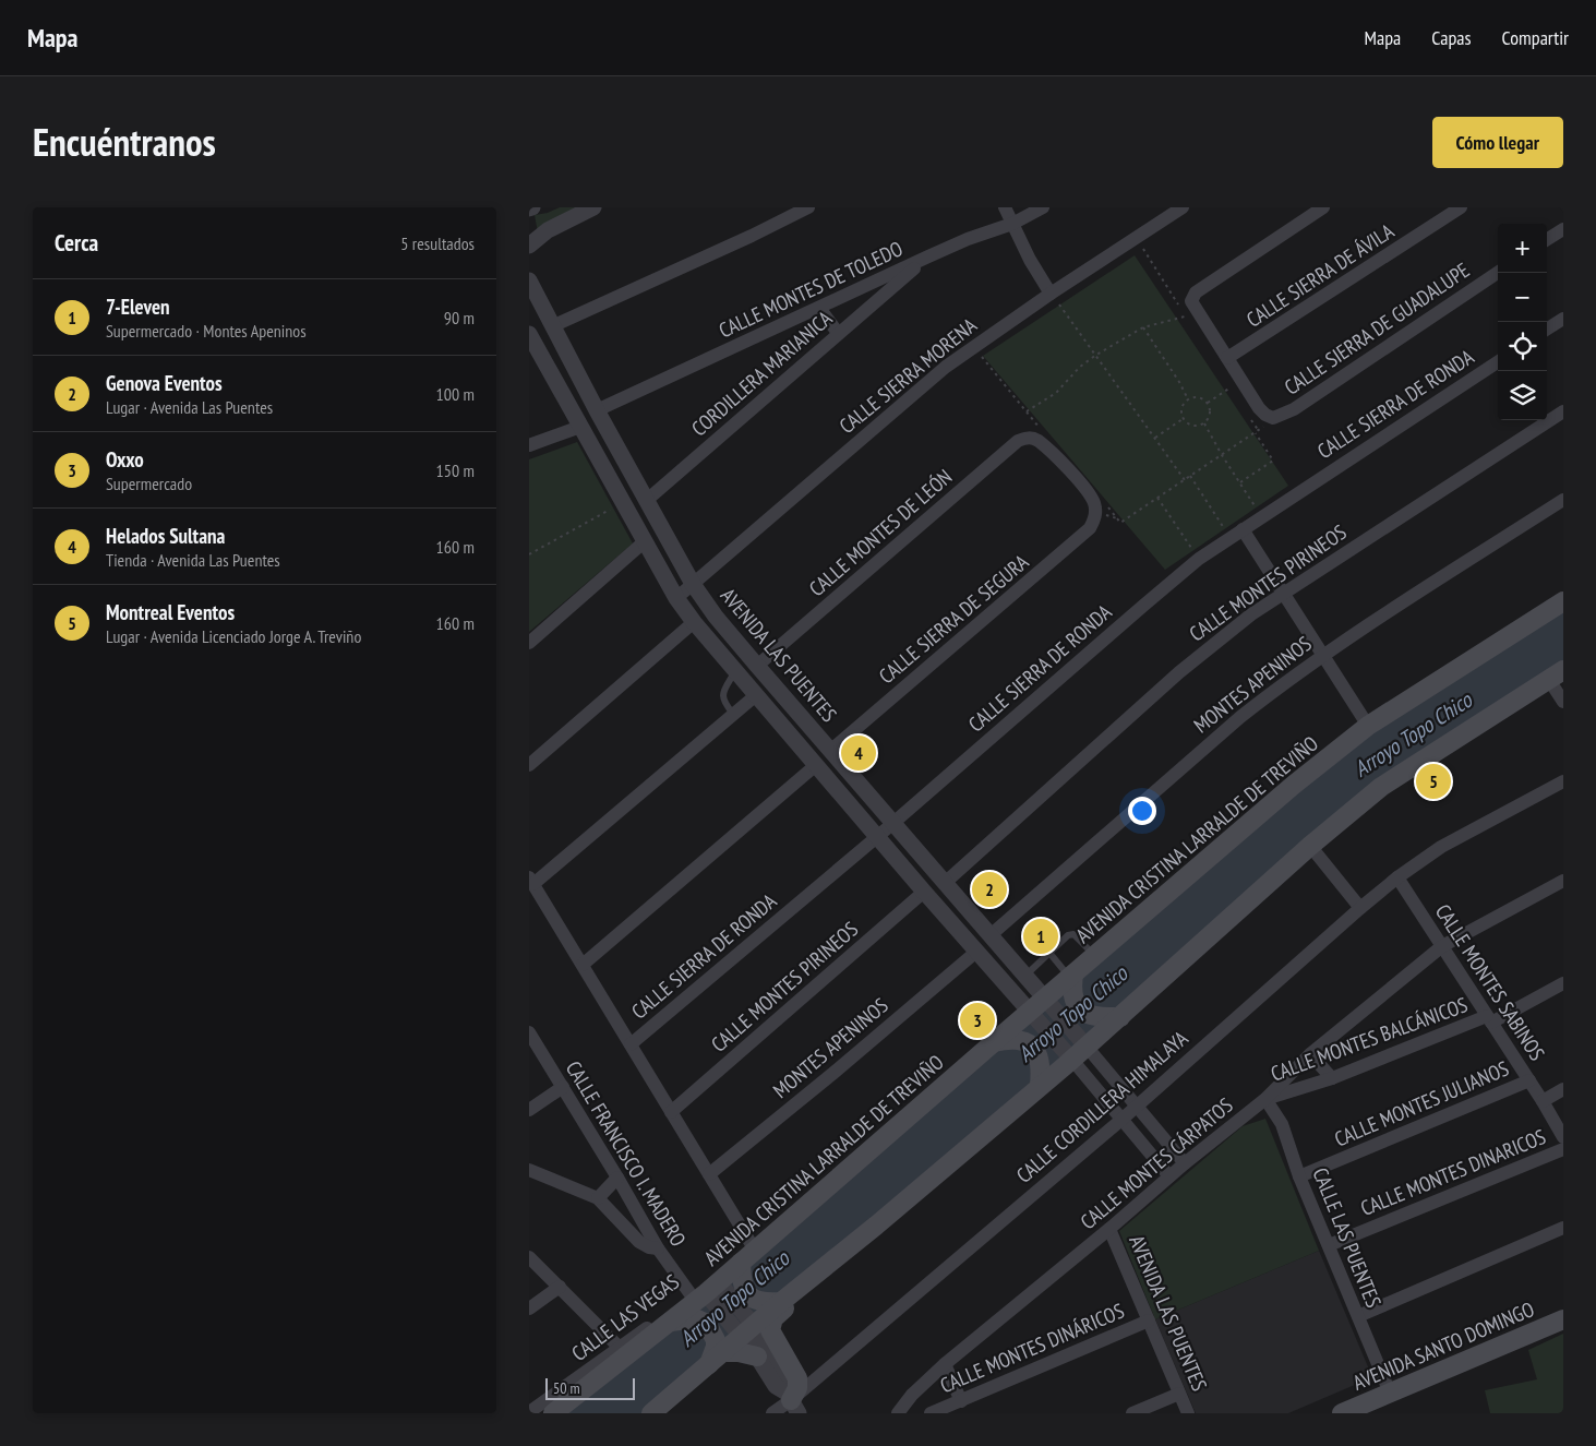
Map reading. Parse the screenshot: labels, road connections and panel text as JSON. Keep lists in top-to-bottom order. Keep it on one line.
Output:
{"streets":{"main road":["AVENIDA CRISTINA LARRALDE DE TREVIÑO","AVENIDA SANTO DOMINGO"],"street":["CALLE SIERRA DE ÁVILA","CALLE MONTES DE TOLEDO","CALLE SIERRA DE GUADALUPE","CORDILLERA MARIANICA","CALLE SIERRA MORENA","CALLE SIERRA DE RONDA","CALLE MONTES DE LEÓN","CALLE MONTES PIRINEOS","CALLE SIERRA DE SEGURA","AVENIDA LAS PUENTES","MONTES APENINOS","CALLE MONTES SABINOS","CALLE MONTES BALCÁNICOS","CALLE MONTES JULIANOS","CALLE CORDILLERA HIMALAYA","CALLE FRANCISCO I. MADERO","CALLE MONTES CÁRPATOS","CALLE MONTES DINARICOS","CALLE LAS PUENTES","CALLE LAS VEGAS","CALLE MONTES DINÁRICOS"]},"crossings":[["CALLE SIERRA DE ÁVILA","CALLE SIERRA DE GUADALUPE"],["CALLE MONTES DE TOLEDO","CORDILLERA MARIANICA"],["CALLE MONTES DE TOLEDO","AVENIDA LAS PUENTES"],["CORDILLERA MARIANICA","AVENIDA LAS PUENTES"],["CALLE SIERRA MORENA","AVENIDA LAS PUENTES"],["CALLE SIERRA DE RONDA","AVENIDA LAS PUENTES"],["CALLE MONTES DE LEÓN","AVENIDA LAS PUENTES"],["CALLE MONTES PIRINEOS","AVENIDA LAS PUENTES"],["CALLE SIERRA DE SEGURA","AVENIDA LAS PUENTES"],["AVENIDA LAS PUENTES","MONTES APENINOS"],["AVENIDA LAS PUENTES","AVENIDA CRISTINA LARRALDE DE TREVIÑO"],["AVENIDA LAS PUENTES","CALLE CORDILLERA HIMALAYA"],["AVENIDA LAS PUENTES","CALLE MONTES CÁRPATOS"],["AVENIDA LAS PUENTES","CALLE MONTES DINÁRICOS"],["AVENIDA CRISTINA LARRALDE DE TREVIÑO","CALLE FRANCISCO I. MADERO"],["AVENIDA CRISTINA LARRALDE DE TREVIÑO","CALLE LAS VEGAS"],["CALLE MONTES SABINOS","CALLE MONTES BALCÁNICOS"],["CALLE MONTES SABINOS","CALLE MONTES JULIANOS"],["CALLE MONTES SABINOS","CALLE CORDILLERA HIMALAYA"],["CALLE MONTES SABINOS","CALLE MONTES CÁRPATOS"],["CALLE MONTES BALCÁNICOS","CALLE MONTES CÁRPATOS"],["CALLE MONTES BALCÁNICOS","CALLE LAS PUENTES"],["CALLE MONTES JULIANOS","CALLE LAS PUENTES"],["CALLE FRANCISCO I. MADERO","CALLE LAS VEGAS"],["CALLE MONTES CÁRPATOS","CALLE LAS PUENTES"],["CALLE MONTES DINARICOS","CALLE LAS PUENTES"],["CALLE LAS PUENTES","AVENIDA SANTO DOMINGO"]],"water":["Arroyo Topo Chico"],"scale_bar":"50 m","page":{"header":"Mapa","nav":["Mapa","Capas","Compartir"],"title":"Encuéntranos","buttons":"Cómo llegar","heading":["Cerca","5 resultados"],"map_buttons":["+","−"],"list":[{"mark":"1","name":"7-Eleven","note":"Supermercado · Montes Apeninos","value":"90 m"},{"mark":"2","name":"Genova Eventos","note":"Lugar · Avenida Las Puentes","value":"100 m"},{"mark":"3","name":"Oxxo","note":"Supermercado","value":"150 m"},{"mark":"4","name":"Helados Sultana","note":"Tienda · Avenida Las Puentes","value":"160 m"},{"mark":"5","name":"Montreal Eventos","note":"Lugar · Avenida Licenciado Jorge A. Treviño","value":"160 m"}],"pins":["4","5","2","1","3"],"scale":"50 m"}}
